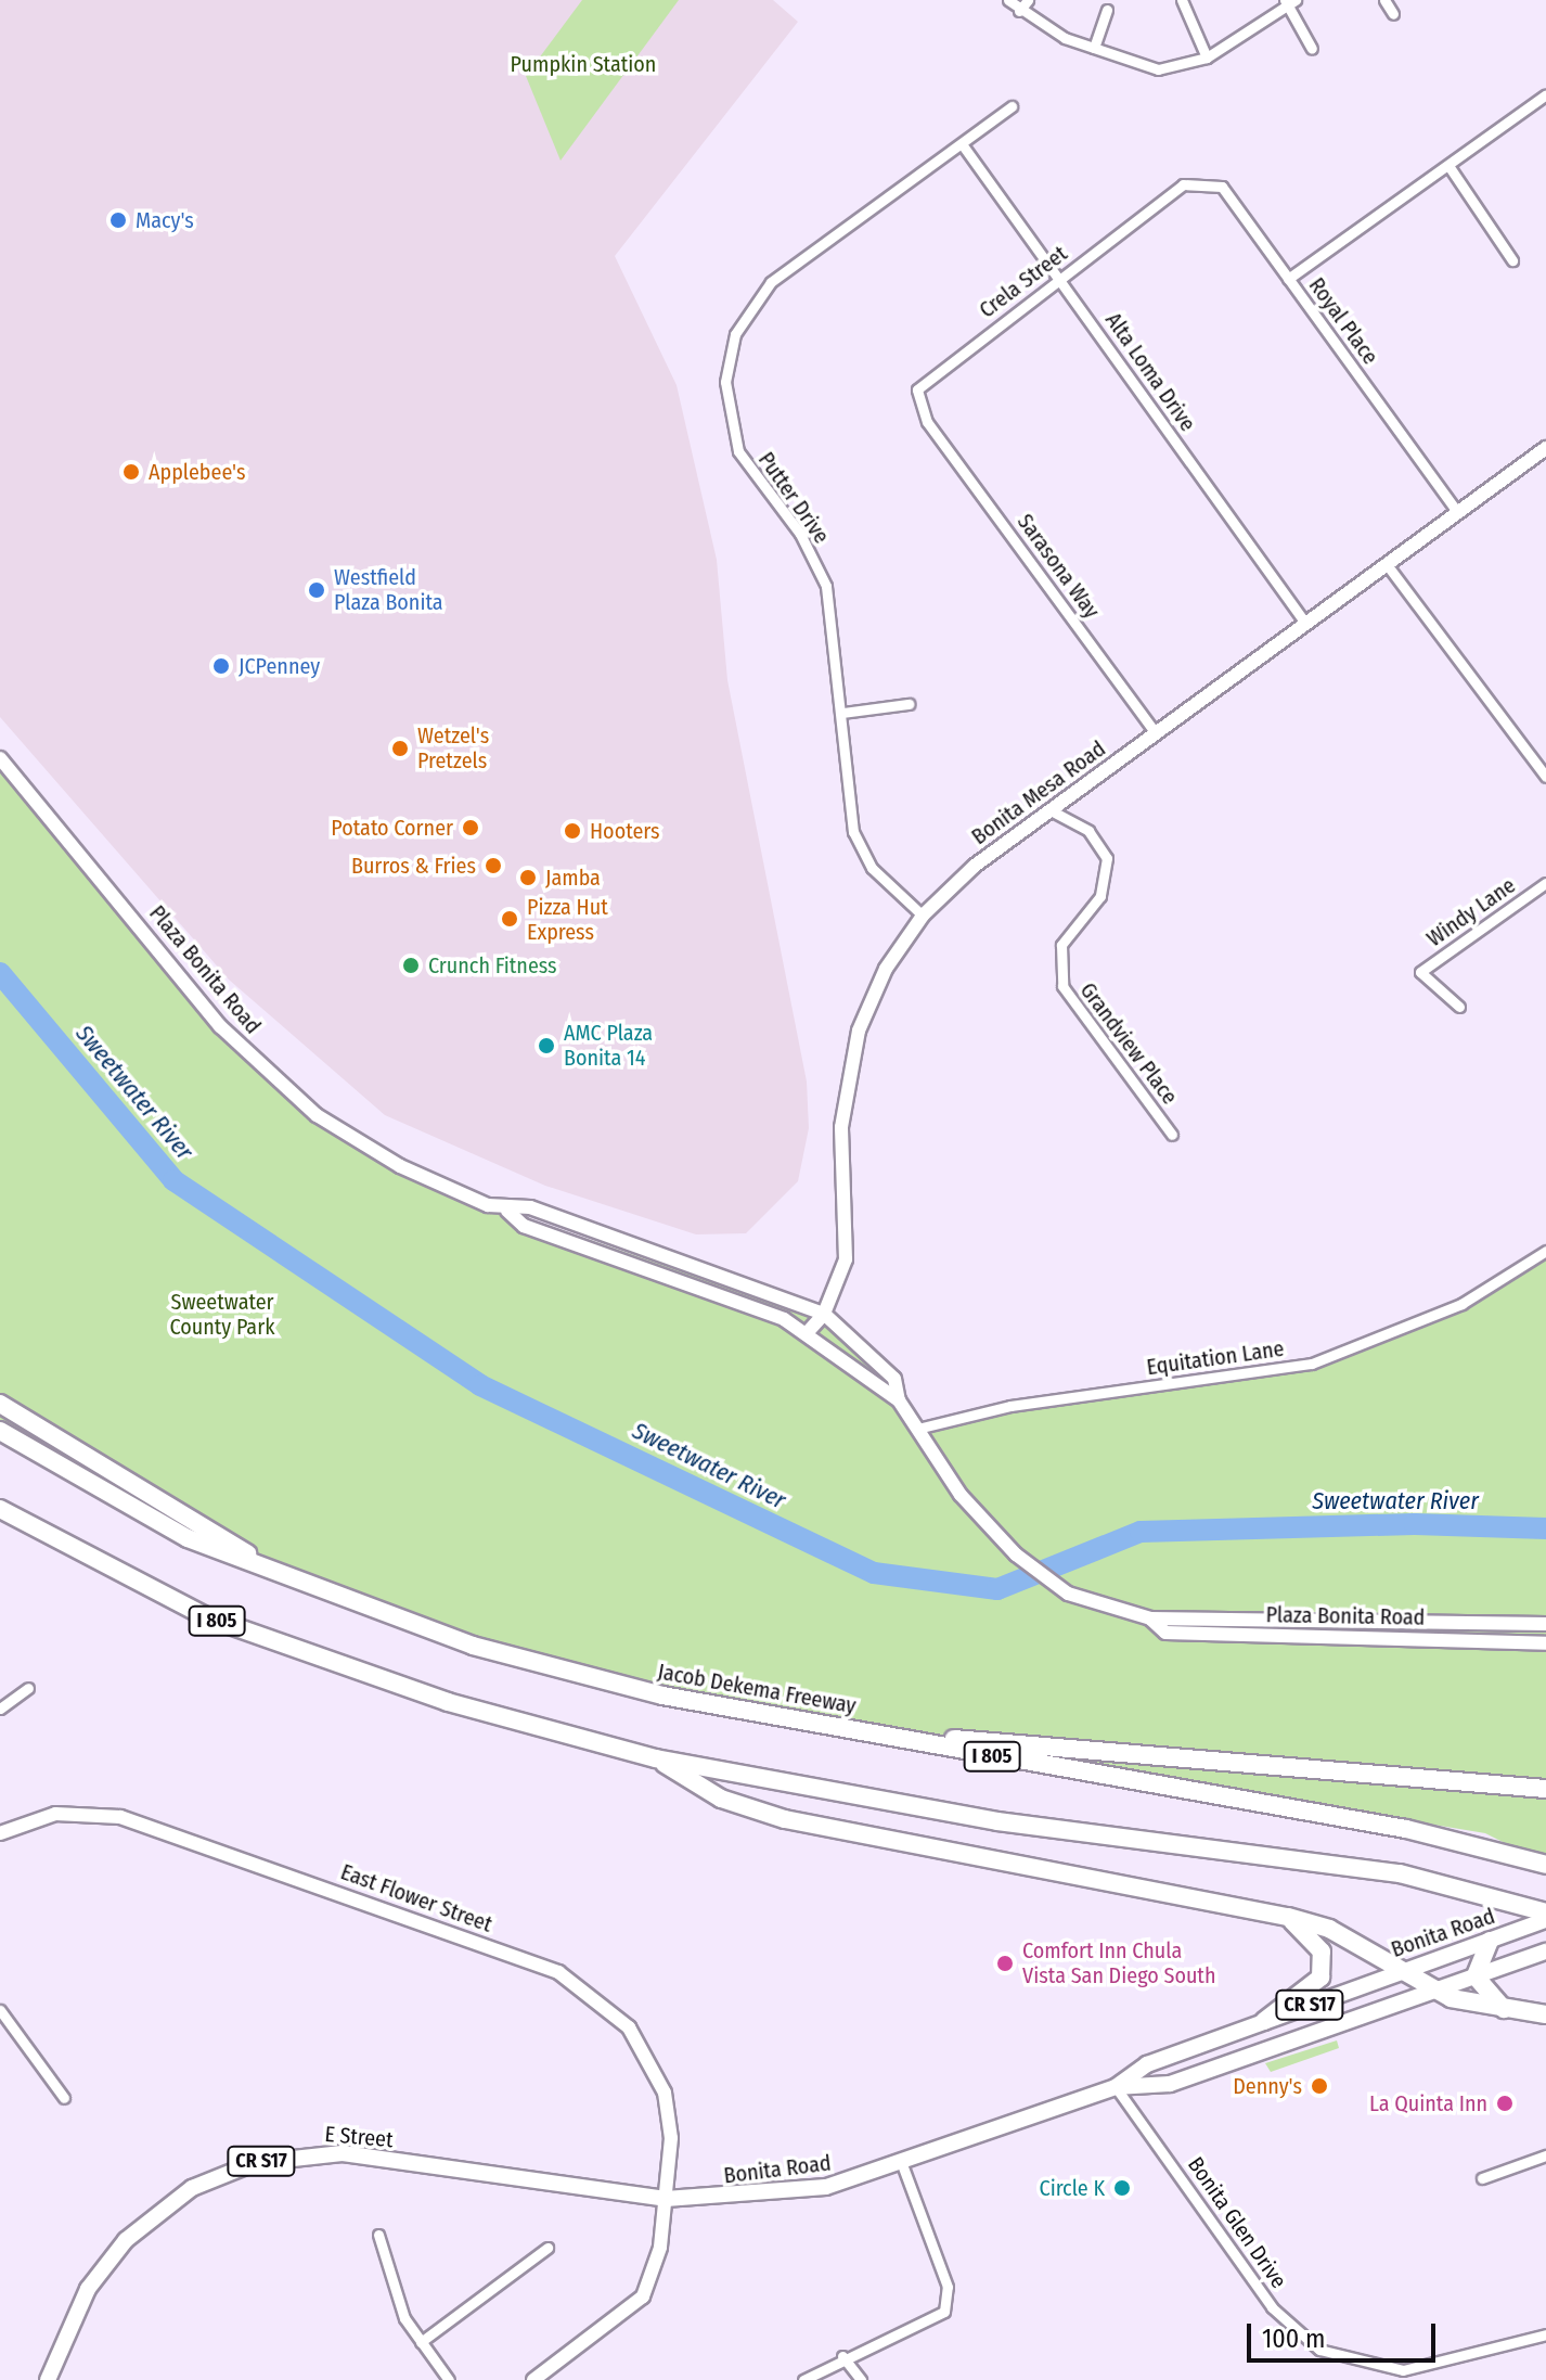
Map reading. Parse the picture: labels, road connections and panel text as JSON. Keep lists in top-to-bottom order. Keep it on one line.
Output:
{"streets":{"highway":["I 805","Jacob Dekema Freeway"],"main road":["Bonita Mesa Road","Plaza Bonita Road","East Flower Street","Bonita Road","CR S17","E Street"],"street":["Crela Street","Royal Place","Alta Loma Drive","Putter Drive","Sarasona Way","Windy Lane","Grandview Place","Equitation Lane","Bonita Glen Drive"]},"crossings":[["Crela Street","Royal Place"],["Crela Street","Alta Loma Drive"],["Crela Street","Sarasona Way"],["Royal Place","Bonita Mesa Road"],["Alta Loma Drive","Putter Drive"],["Alta Loma Drive","Bonita Mesa Road"],["Putter Drive","Bonita Mesa Road"],["Sarasona Way","Bonita Mesa Road"],["Bonita Mesa Road","Plaza Bonita Road"],["Bonita Mesa Road","Grandview Place"],["Plaza Bonita Road","Equitation Lane"],["East Flower Street","Bonita Road"],["East Flower Street","E Street"],["Bonita Road","E Street"],["Bonita Road","Bonita Glen Drive"]],"water":["Sweetwater River"],"parks":["Pumpkin Station","Sweetwater County Park"],"places":["Macy's","Applebee's","Westfield Plaza Bonita","JCPenney","Wetzel's Pretzels","Potato Corner","Hooters","Burros & Fries","Jamba","Pizza Hut Express","Crunch Fitness","AMC Plaza Bonita 14","Comfort Inn Chula Vista San Diego South","Denny's","La Quinta Inn","Circle K"],"scale_bar":"100 m"}
